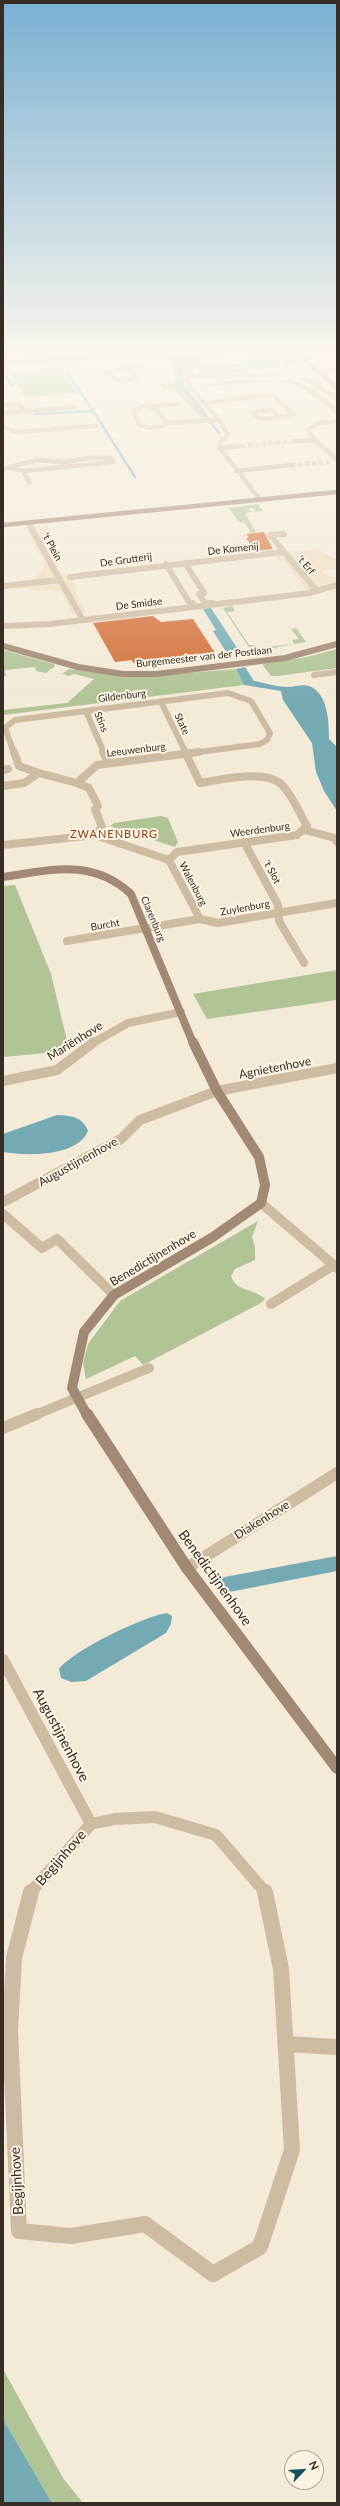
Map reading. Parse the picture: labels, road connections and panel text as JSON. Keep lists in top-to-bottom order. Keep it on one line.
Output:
{"streets":{"street":["'t Plein","De Komenij","De Grutterij","'t Erf","De Smidse","Burgemeester van der Postlaan","Gildenburg","Stins","State","Leeuwenburg","Weerdenburg","'t Slot","Walenburg","Zuylenburg","Clarenburg","Burcht","Mariënhove","Agnietenhove","Augustijnenhove","Benedictijnenhove","Diakenhove","Begijnhove"]},"crossings":[["'t Plein","De Smidse"],["De Komenij","De Grutterij"],["De Komenij","'t Erf"],["'t Erf","De Smidse"],["Gildenburg","Stins"],["Gildenburg","State"],["Gildenburg","Leeuwenburg"],["Stins","Leeuwenburg"],["State","Leeuwenburg"],["State","Weerdenburg"],["Leeuwenburg","Weerdenburg"],["Weerdenburg","'t Slot"],["Weerdenburg","Walenburg"],["'t Slot","Zuylenburg"],["Walenburg","Zuylenburg"],["Zuylenburg","Clarenburg"],["Zuylenburg","Burcht"],["Clarenburg","Burcht"],["Clarenburg","Mariënhove"],["Agnietenhove","Augustijnenhove"],["Augustijnenhove","Begijnhove"],["Benedictijnenhove","Diakenhove"]],"districts":["ZWANENBURG"],"north":"top right"}
